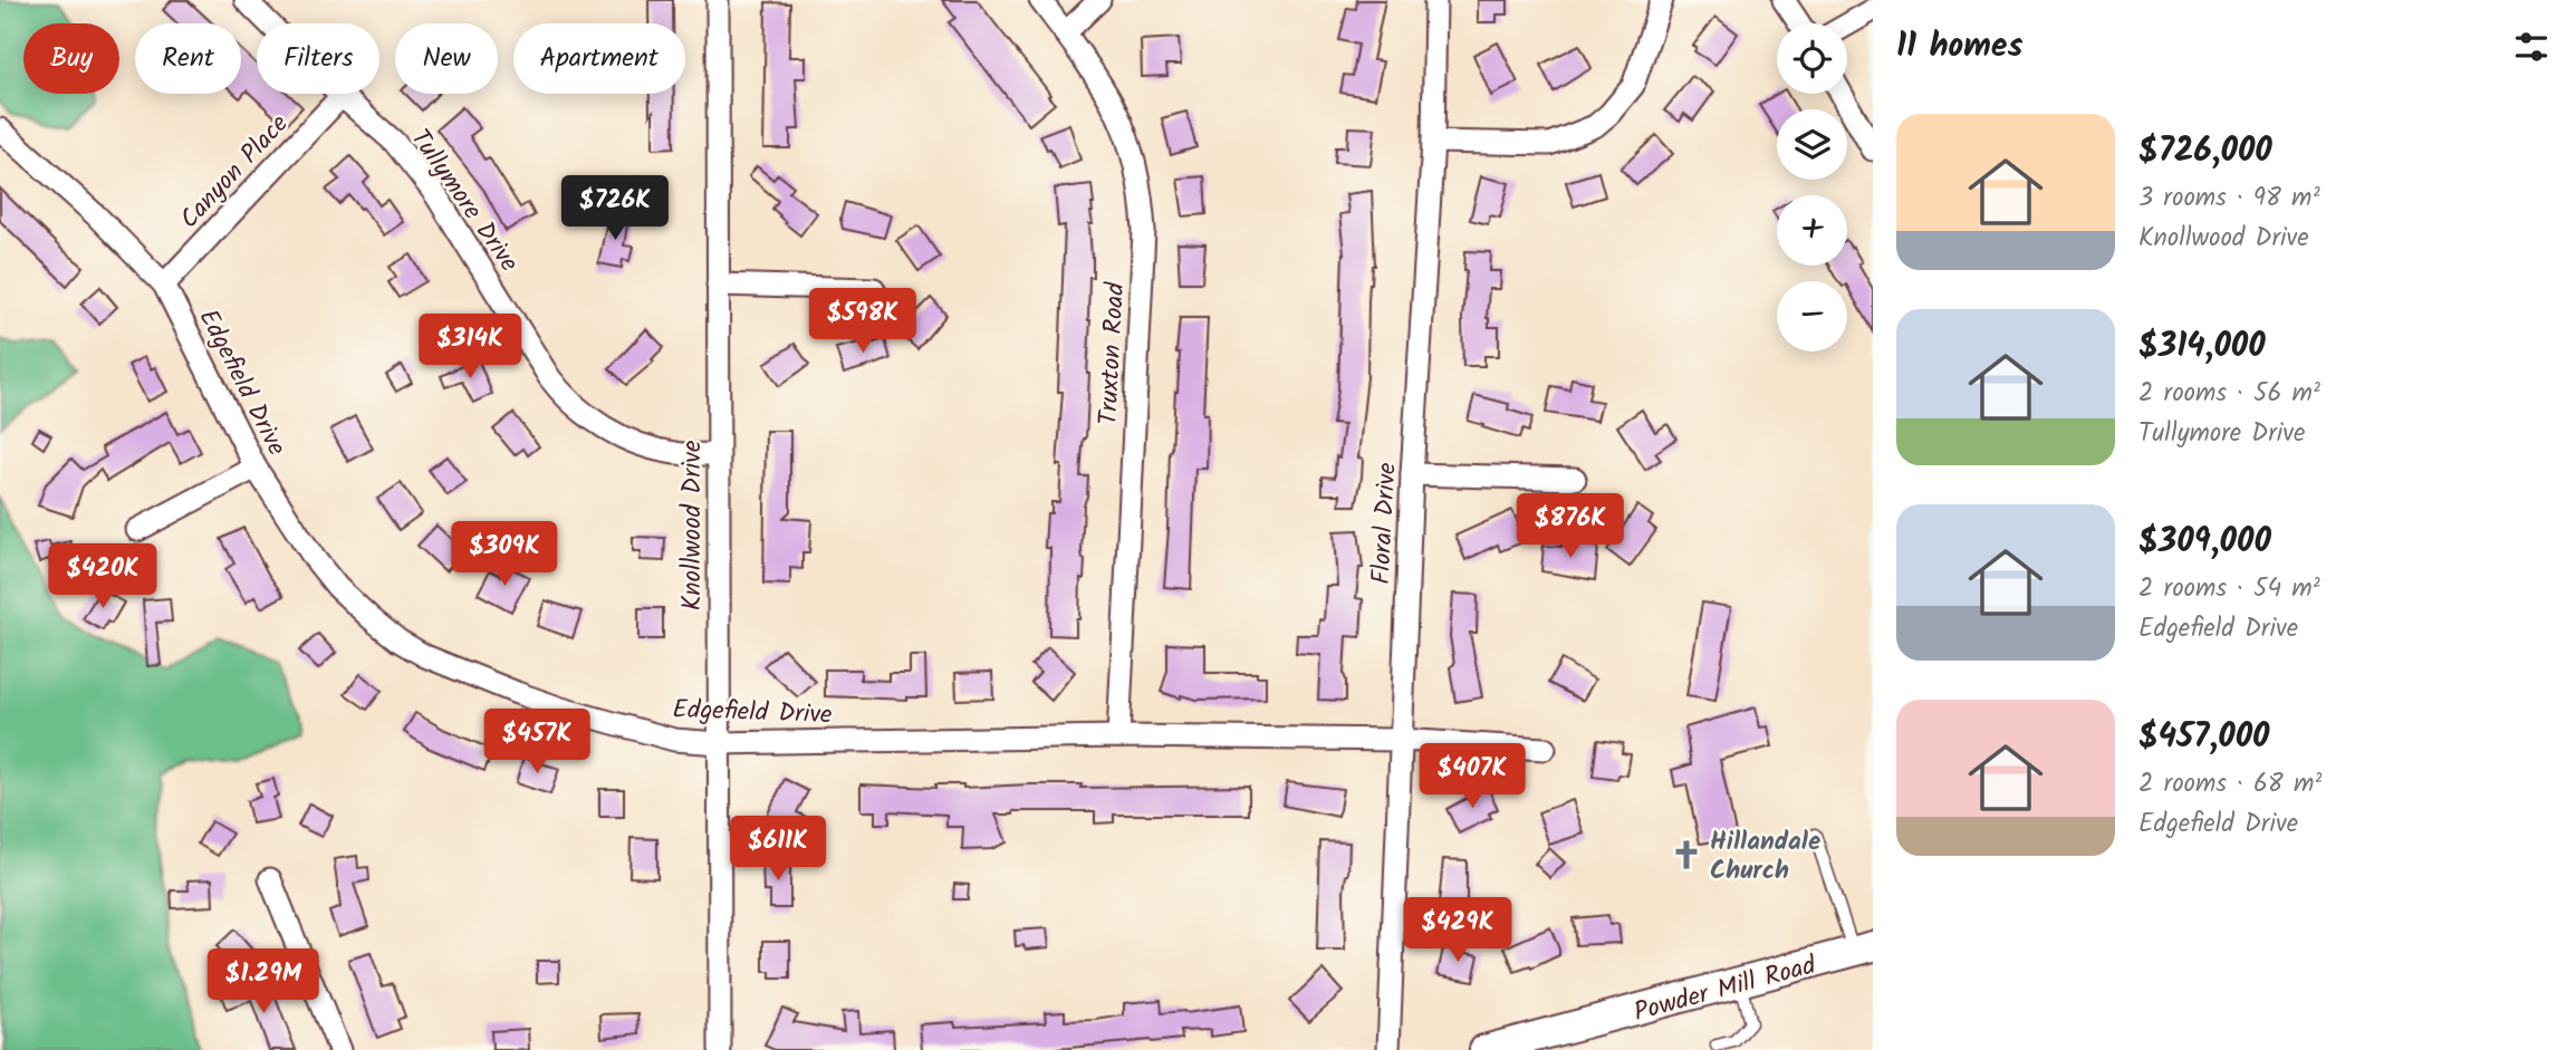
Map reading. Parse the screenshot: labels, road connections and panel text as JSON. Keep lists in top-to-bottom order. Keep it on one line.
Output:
{"streets":{"main road":["Powder Mill Road"],"street":["Canyon Place","Tullymore Drive","Truxton Road","Edgefield Drive","Floral Drive","Knollwood Drive"]},"crossings":[["Canyon Place","Tullymore Drive"],["Canyon Place","Edgefield Drive"],["Tullymore Drive","Knollwood Drive"],["Truxton Road","Edgefield Drive"],["Edgefield Drive","Floral Drive"],["Edgefield Drive","Knollwood Drive"]],"places":{"church":["Hillandale Church"]},"page":{"heading":"11 homes","map_buttons":["+","−"],"chip":["Buy","Rent","Filters","New","Apartment"],"list":[{"name":"$726,000","note":"3 rooms · 98 m² · Knollwood Drive"},{"name":"$314,000","note":"2 rooms · 56 m² · Tullymore Drive"},{"name":"$309,000","note":"2 rooms · 54 m² · Edgefield Drive"},{"name":"$457,000","note":"2 rooms · 68 m² · Edgefield Drive"}],"price":["$726K","$598K","$314K","$876K","$309K","$420K","$457K","$407K","$611K","$429K","$1.29M"]}}
